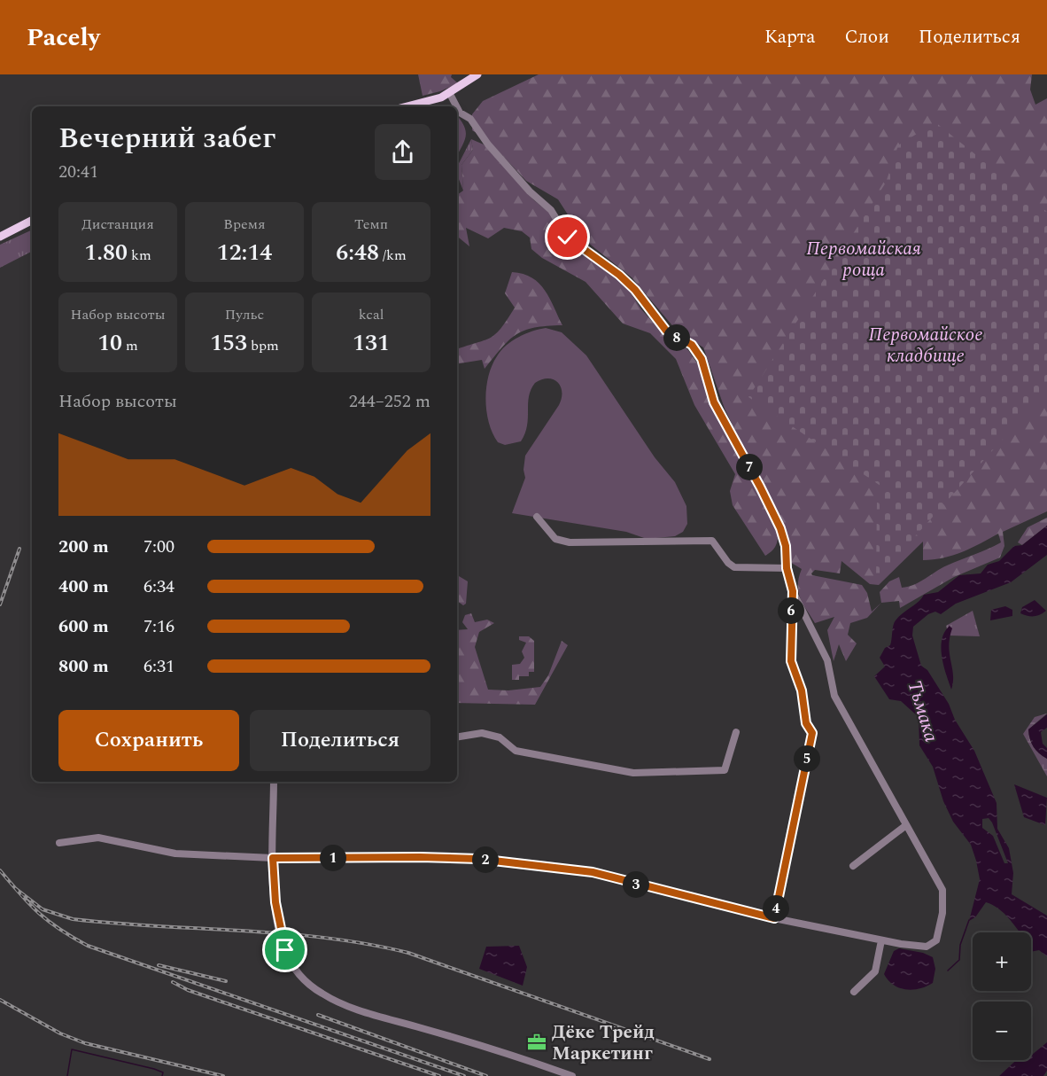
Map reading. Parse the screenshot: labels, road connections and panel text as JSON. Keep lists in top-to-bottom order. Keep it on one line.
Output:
{"water":["Тьмака"],"parks":["Первомайская роща","Первомайское кладбище"],"places":{"office":["Дёке Трейд Маркетинг"]},"page":{"header":"Pacely","nav":["Карта","Слои","Поделиться"],"heading":["Вечерний забег","20:41"],"stats":[["Дистанция","1.80 km"],["Время","12:14"],["Темп","6:48 /km"],["Набор высоты","10 m"],["Пульс","153 bpm"],["kcal","131"]],"pins":["8","7","6","5","1","2","3","4"],"chart":["Набор высоты","244–252 m"],"list":[{"name":"200 m","note":"7:00"},{"name":"400 m","note":"6:34"},{"name":"600 m","note":"7:16"},{"name":"800 m","note":"6:31"}],"buttons":["Сохранить","Поделиться"],"map_buttons":["+","−"]}}
